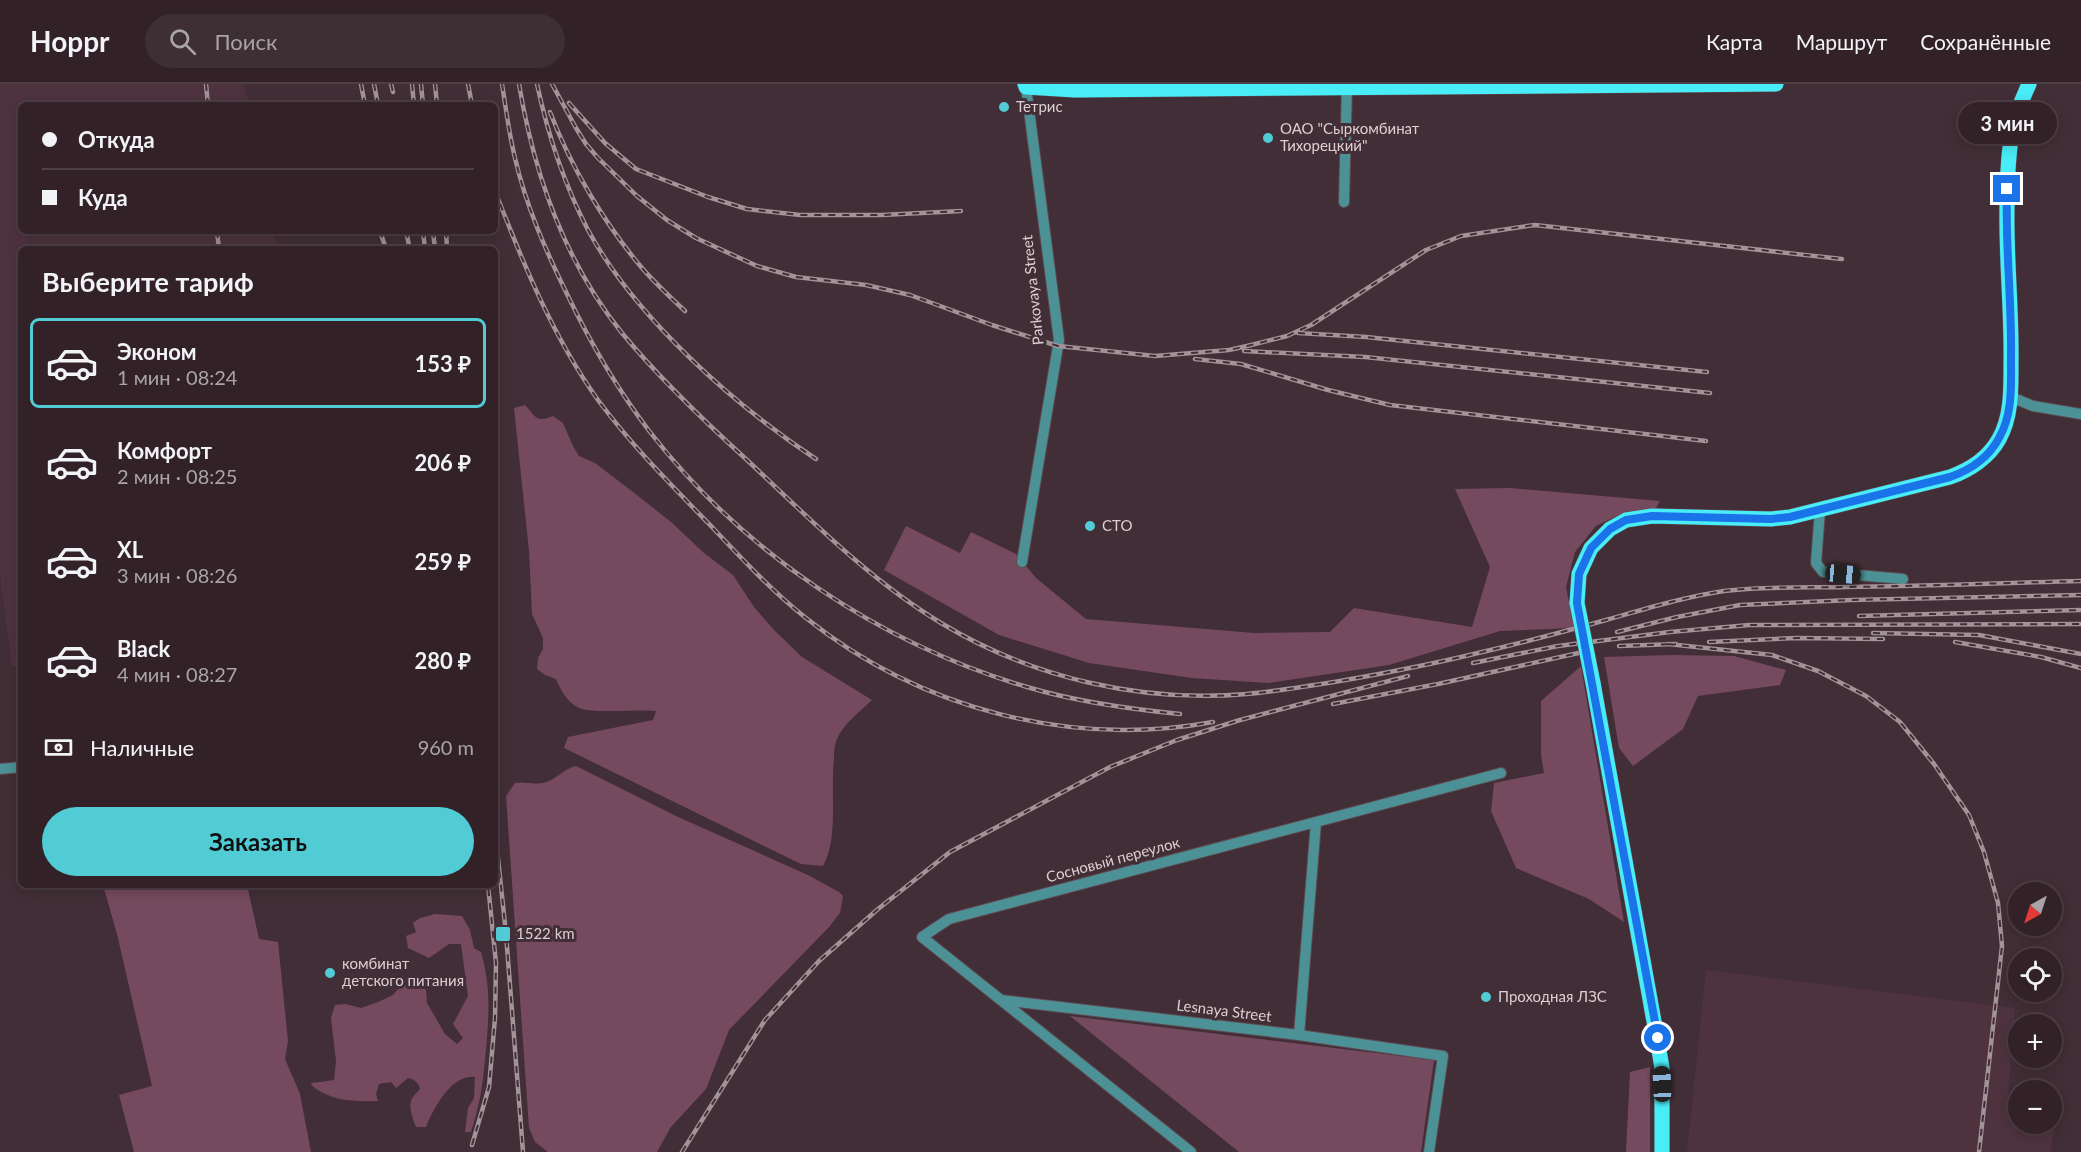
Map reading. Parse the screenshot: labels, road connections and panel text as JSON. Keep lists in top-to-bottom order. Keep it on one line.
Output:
{"streets":{"street":["Parkovaya Street","Сосновый переулок","Lesnaya Street"]},"crossings":[["Сосновый переулок","Lesnaya Street"]],"places":{"other":["Тетрис","ОАО \"Сыркомбинат Тихорецкий\"","СТО","комбинат детского питания","Проходная ЛЗС"],"transit":["1522 km"]},"north":"bottom left","page":{"header":"Hoppr","search":"Поиск","nav":["Карта","Маршрут","Сохранённые"],"bubble":"3 мин","banner":["Откуда","Куда"],"heading":"Выберите тариф","list":[{"name":"Эконом","note":"1 мин · 08:24","value":"153 ₽"},{"name":"Комфорт","note":"2 мин · 08:25","value":"206 ₽"},{"name":"XL","note":"3 мин · 08:26","value":"259 ₽"},{"name":"Black","note":"4 мин · 08:27","value":"280 ₽"}],"pay":["Наличные","960 m"],"buttons":"Заказать","map_buttons":["+","−"]}}
